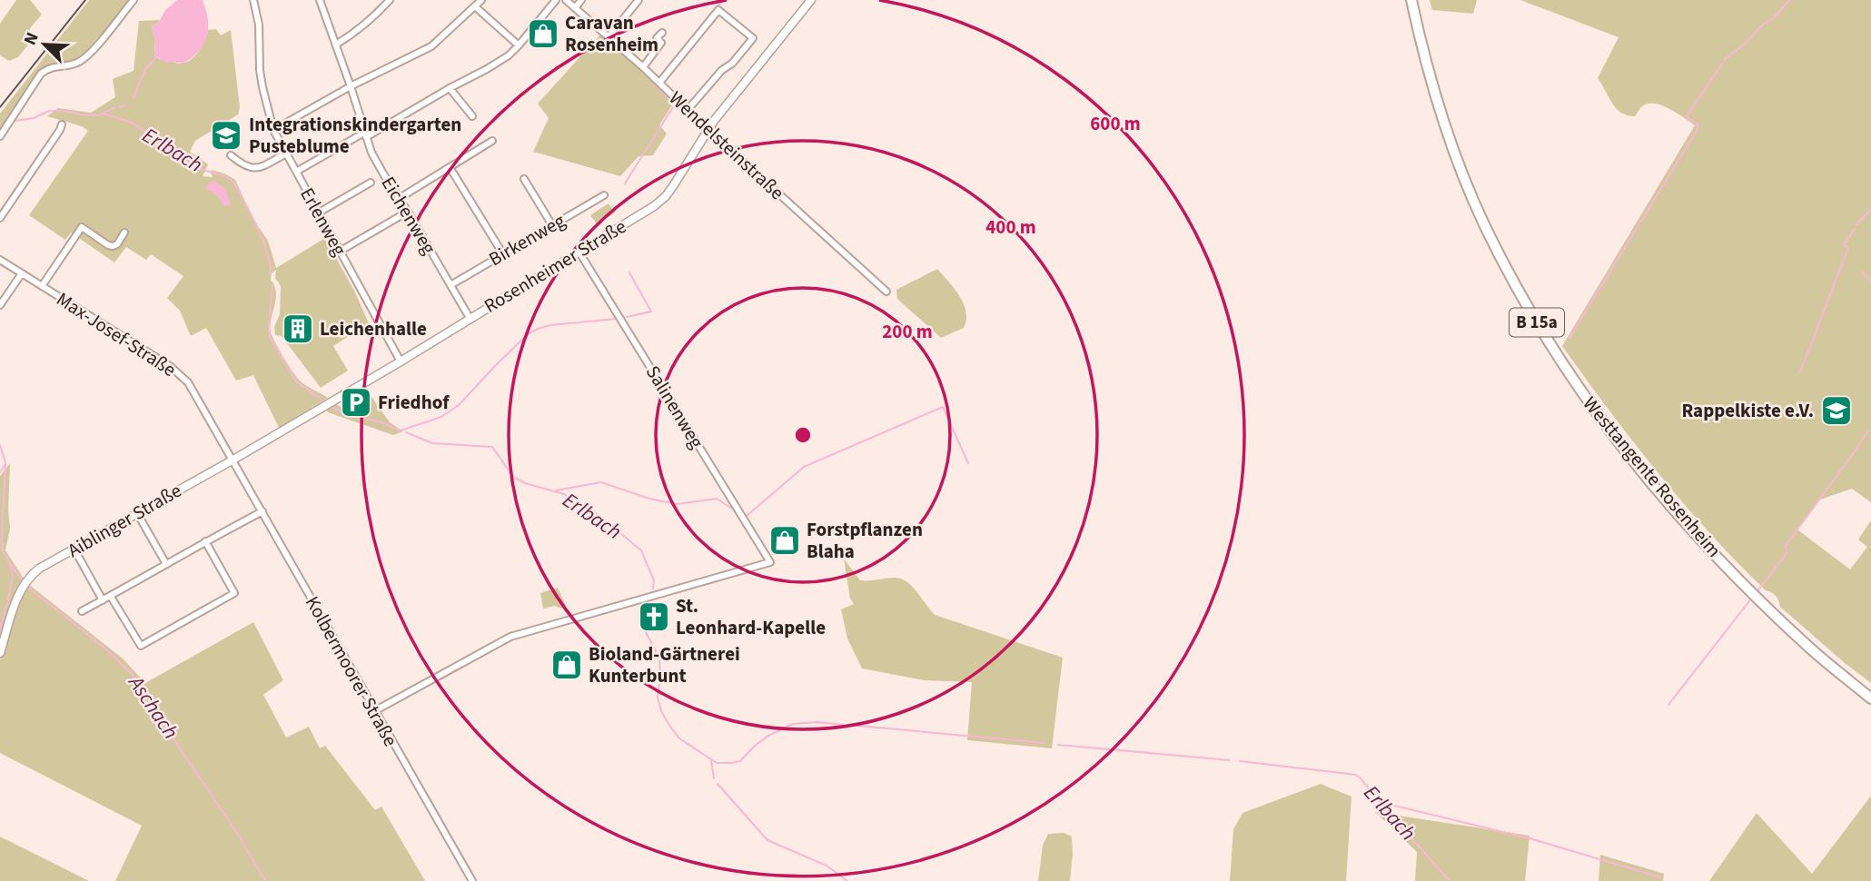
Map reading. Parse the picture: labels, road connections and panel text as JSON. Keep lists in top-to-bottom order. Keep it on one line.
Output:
{"streets":{"highway":["B 15a","Westtangente Rosenheim"],"street":["Wendelsteinstraße","Eichenweg","Erlenweg","Birkenweg","Rosenheimer Straße","Max-Josef-Straße","Salinenweg","Aiblinger Straße","Kolbermoorer Straße"]},"crossings":[["Wendelsteinstraße","Rosenheimer Straße"],["Eichenweg","Birkenweg"],["Eichenweg","Rosenheimer Straße"],["Erlenweg","Rosenheimer Straße"],["Rosenheimer Straße","Max-Josef-Straße"],["Rosenheimer Straße","Salinenweg"],["Rosenheimer Straße","Aiblinger Straße"],["Rosenheimer Straße","Kolbermoorer Straße"],["Max-Josef-Straße","Aiblinger Straße"],["Max-Josef-Straße","Kolbermoorer Straße"],["Salinenweg","Kolbermoorer Straße"],["Aiblinger Straße","Kolbermoorer Straße"]],"water":["Erlbach","Aschach"],"places":{"shop":["Caravan Rosenheim","Forstpflanzen Blaha","Bioland-Gärtnerei Kunterbunt"],"school or university":["Integrationskindergarten Pusteblume","Rappelkiste e.V."],"building":["Leichenhalle"],"parking":["Friedhof"],"church":["St. Leonhard-Kapelle"]},"north":"top left","rings":["600 m","400 m","200 m"]}
